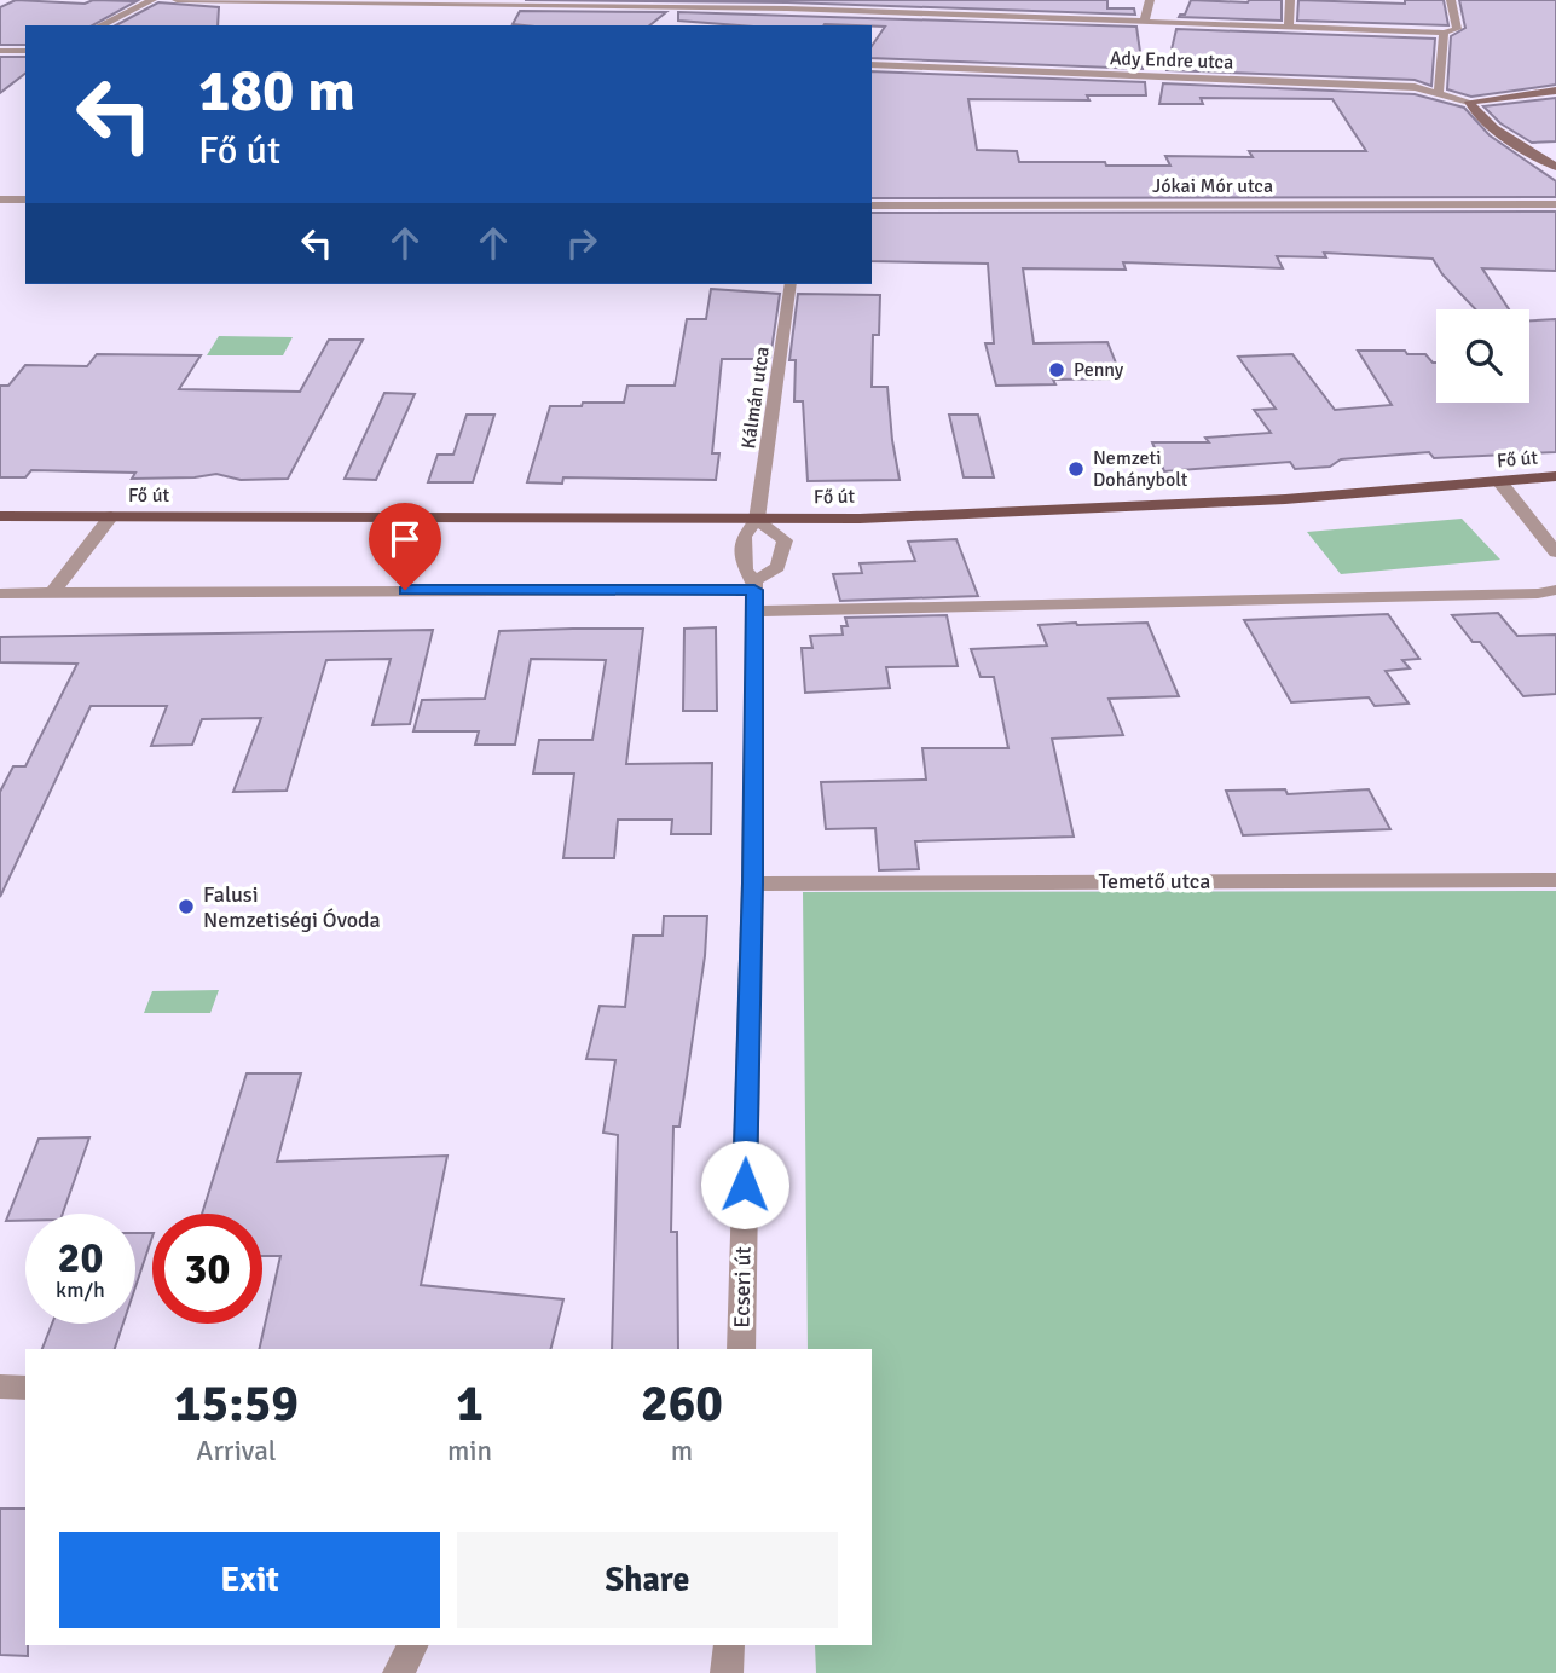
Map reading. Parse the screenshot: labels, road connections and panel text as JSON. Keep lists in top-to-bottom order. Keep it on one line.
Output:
{"streets":{"main road":["Fő út"],"street":["Ady Endre utca","Jókai Mór utca","Kálmán utca","Temető utca","Ecseri út"]},"crossings":[["Kálmán utca","Fő út"],["Kálmán utca","Ecseri út"],["Fő út","Ecseri út"],["Temető utca","Ecseri út"]],"places":["Penny","Nemzeti Dohánybolt","Falusi Nemzetiségi Óvoda"],"page":{"turn":["180 m","Fő út"],"speed":"20 km/h","limit":"30","eta":["15:59","Arrival","1","min","260","m"],"buttons":["Exit","Share"]}}
